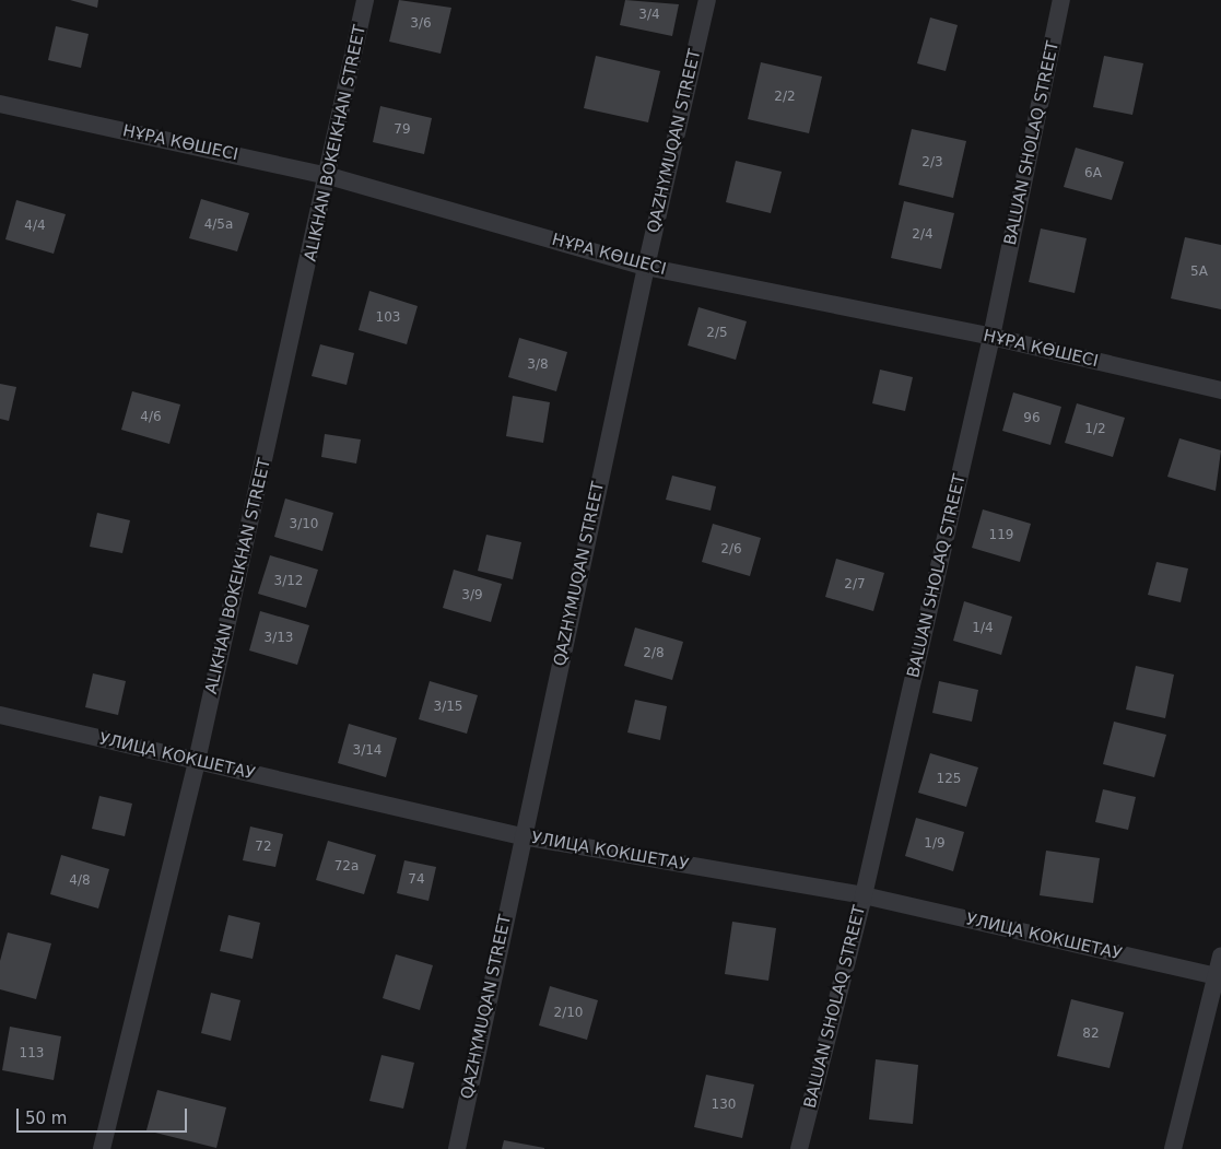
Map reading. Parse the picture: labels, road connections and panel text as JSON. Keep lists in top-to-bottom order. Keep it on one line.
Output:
{"streets":{"street":["QAZHYMUQAN STREET","НҰРА КӨШЕСІ","ALIKHAN BOKEIKHAN STREET","BALUAN SHOLAQ STREET","УЛИЦА КОКШЕТАУ"]},"crossings":[["QAZHYMUQAN STREET","НҰРА КӨШЕСІ"],["QAZHYMUQAN STREET","УЛИЦА КОКШЕТАУ"],["НҰРА КӨШЕСІ","ALIKHAN BOKEIKHAN STREET"],["НҰРА КӨШЕСІ","BALUAN SHOLAQ STREET"],["ALIKHAN BOKEIKHAN STREET","УЛИЦА КОКШЕТАУ"],["BALUAN SHOLAQ STREET","УЛИЦА КОКШЕТАУ"]],"house_numbers":["3/4","3/6","2/2","79","2/3","6А","4/5а","4/4","2/4","5А","103","2/5","3/8","4/6","96","1/2","3/10","119","2/6","3/12","2/7","3/9","1/4","3/13","2/8","3/15","3/14","125","1/9","72","72а","74","4/8","2/10","82","113","130"],"scale_bar":"50 m"}
